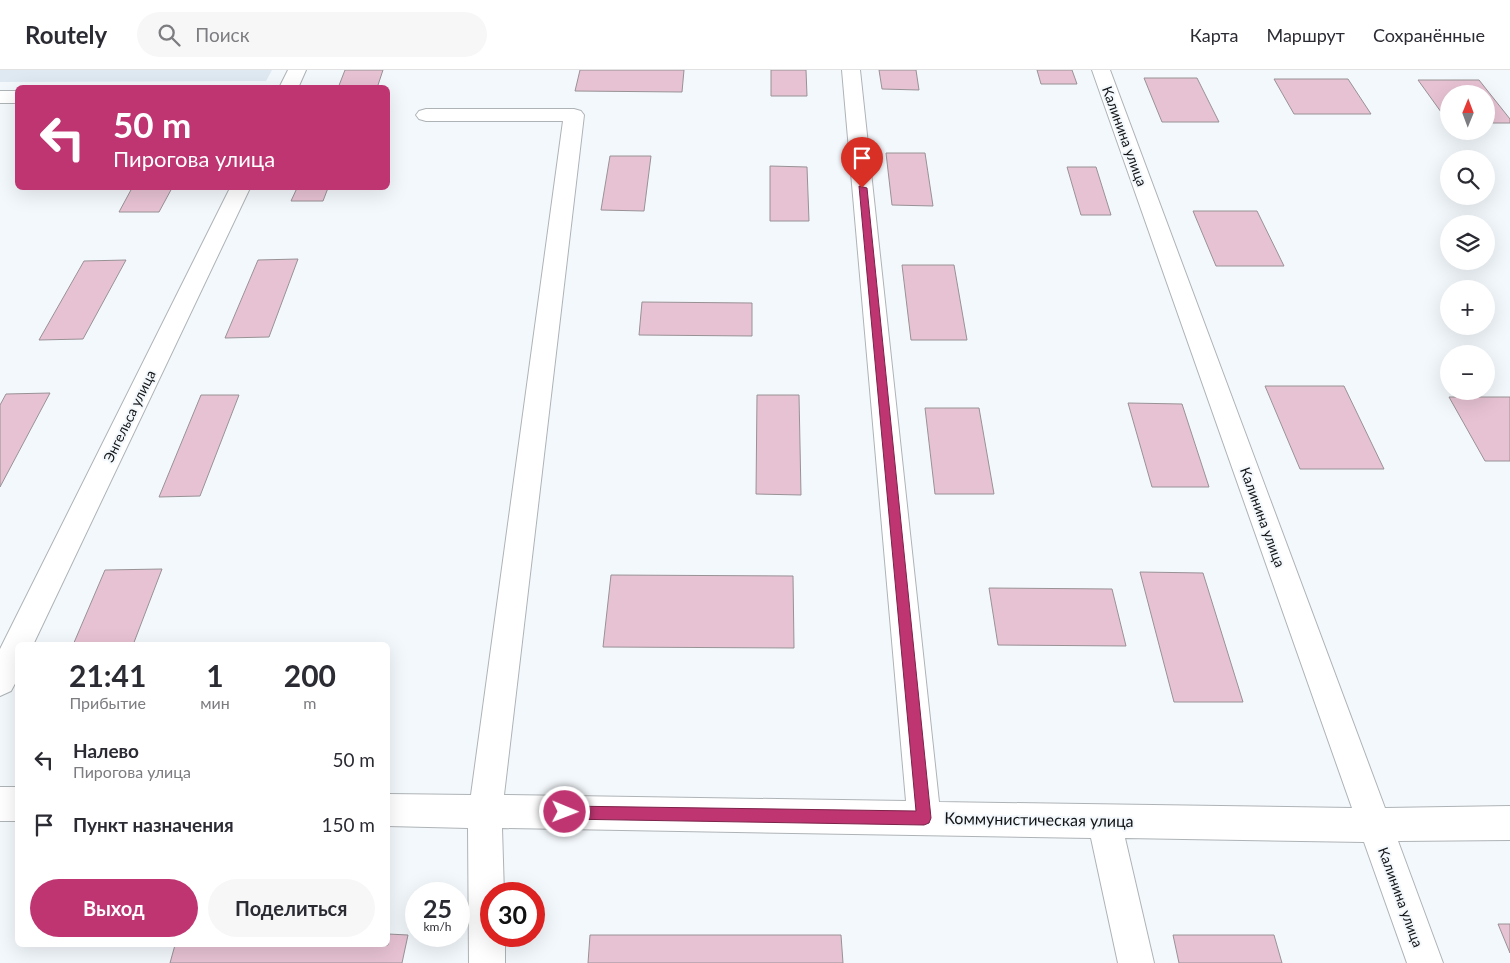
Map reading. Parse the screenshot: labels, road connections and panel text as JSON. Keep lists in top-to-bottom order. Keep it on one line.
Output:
{"streets":{"street":["Калинина улица","Энгельса улица","Коммунистическая улица"]},"crossings":[["Калинина улица","Коммунистическая улица"]],"north":"top","page":{"header":"Routely","search":"Поиск","nav":["Карта","Маршрут","Сохранённые"],"map_buttons":["+","−"],"turn":["50 m","Пирогова улица"],"eta":["21:41","Прибытие","1","мин","200","m"],"list":[{"name":"Налево","note":"Пирогова улица","value":"50 m"},{"name":"Пункт назначения","value":"150 m"}],"buttons":["Выход","Поделиться"],"speed":"25 km/h","limit":"30"}}
